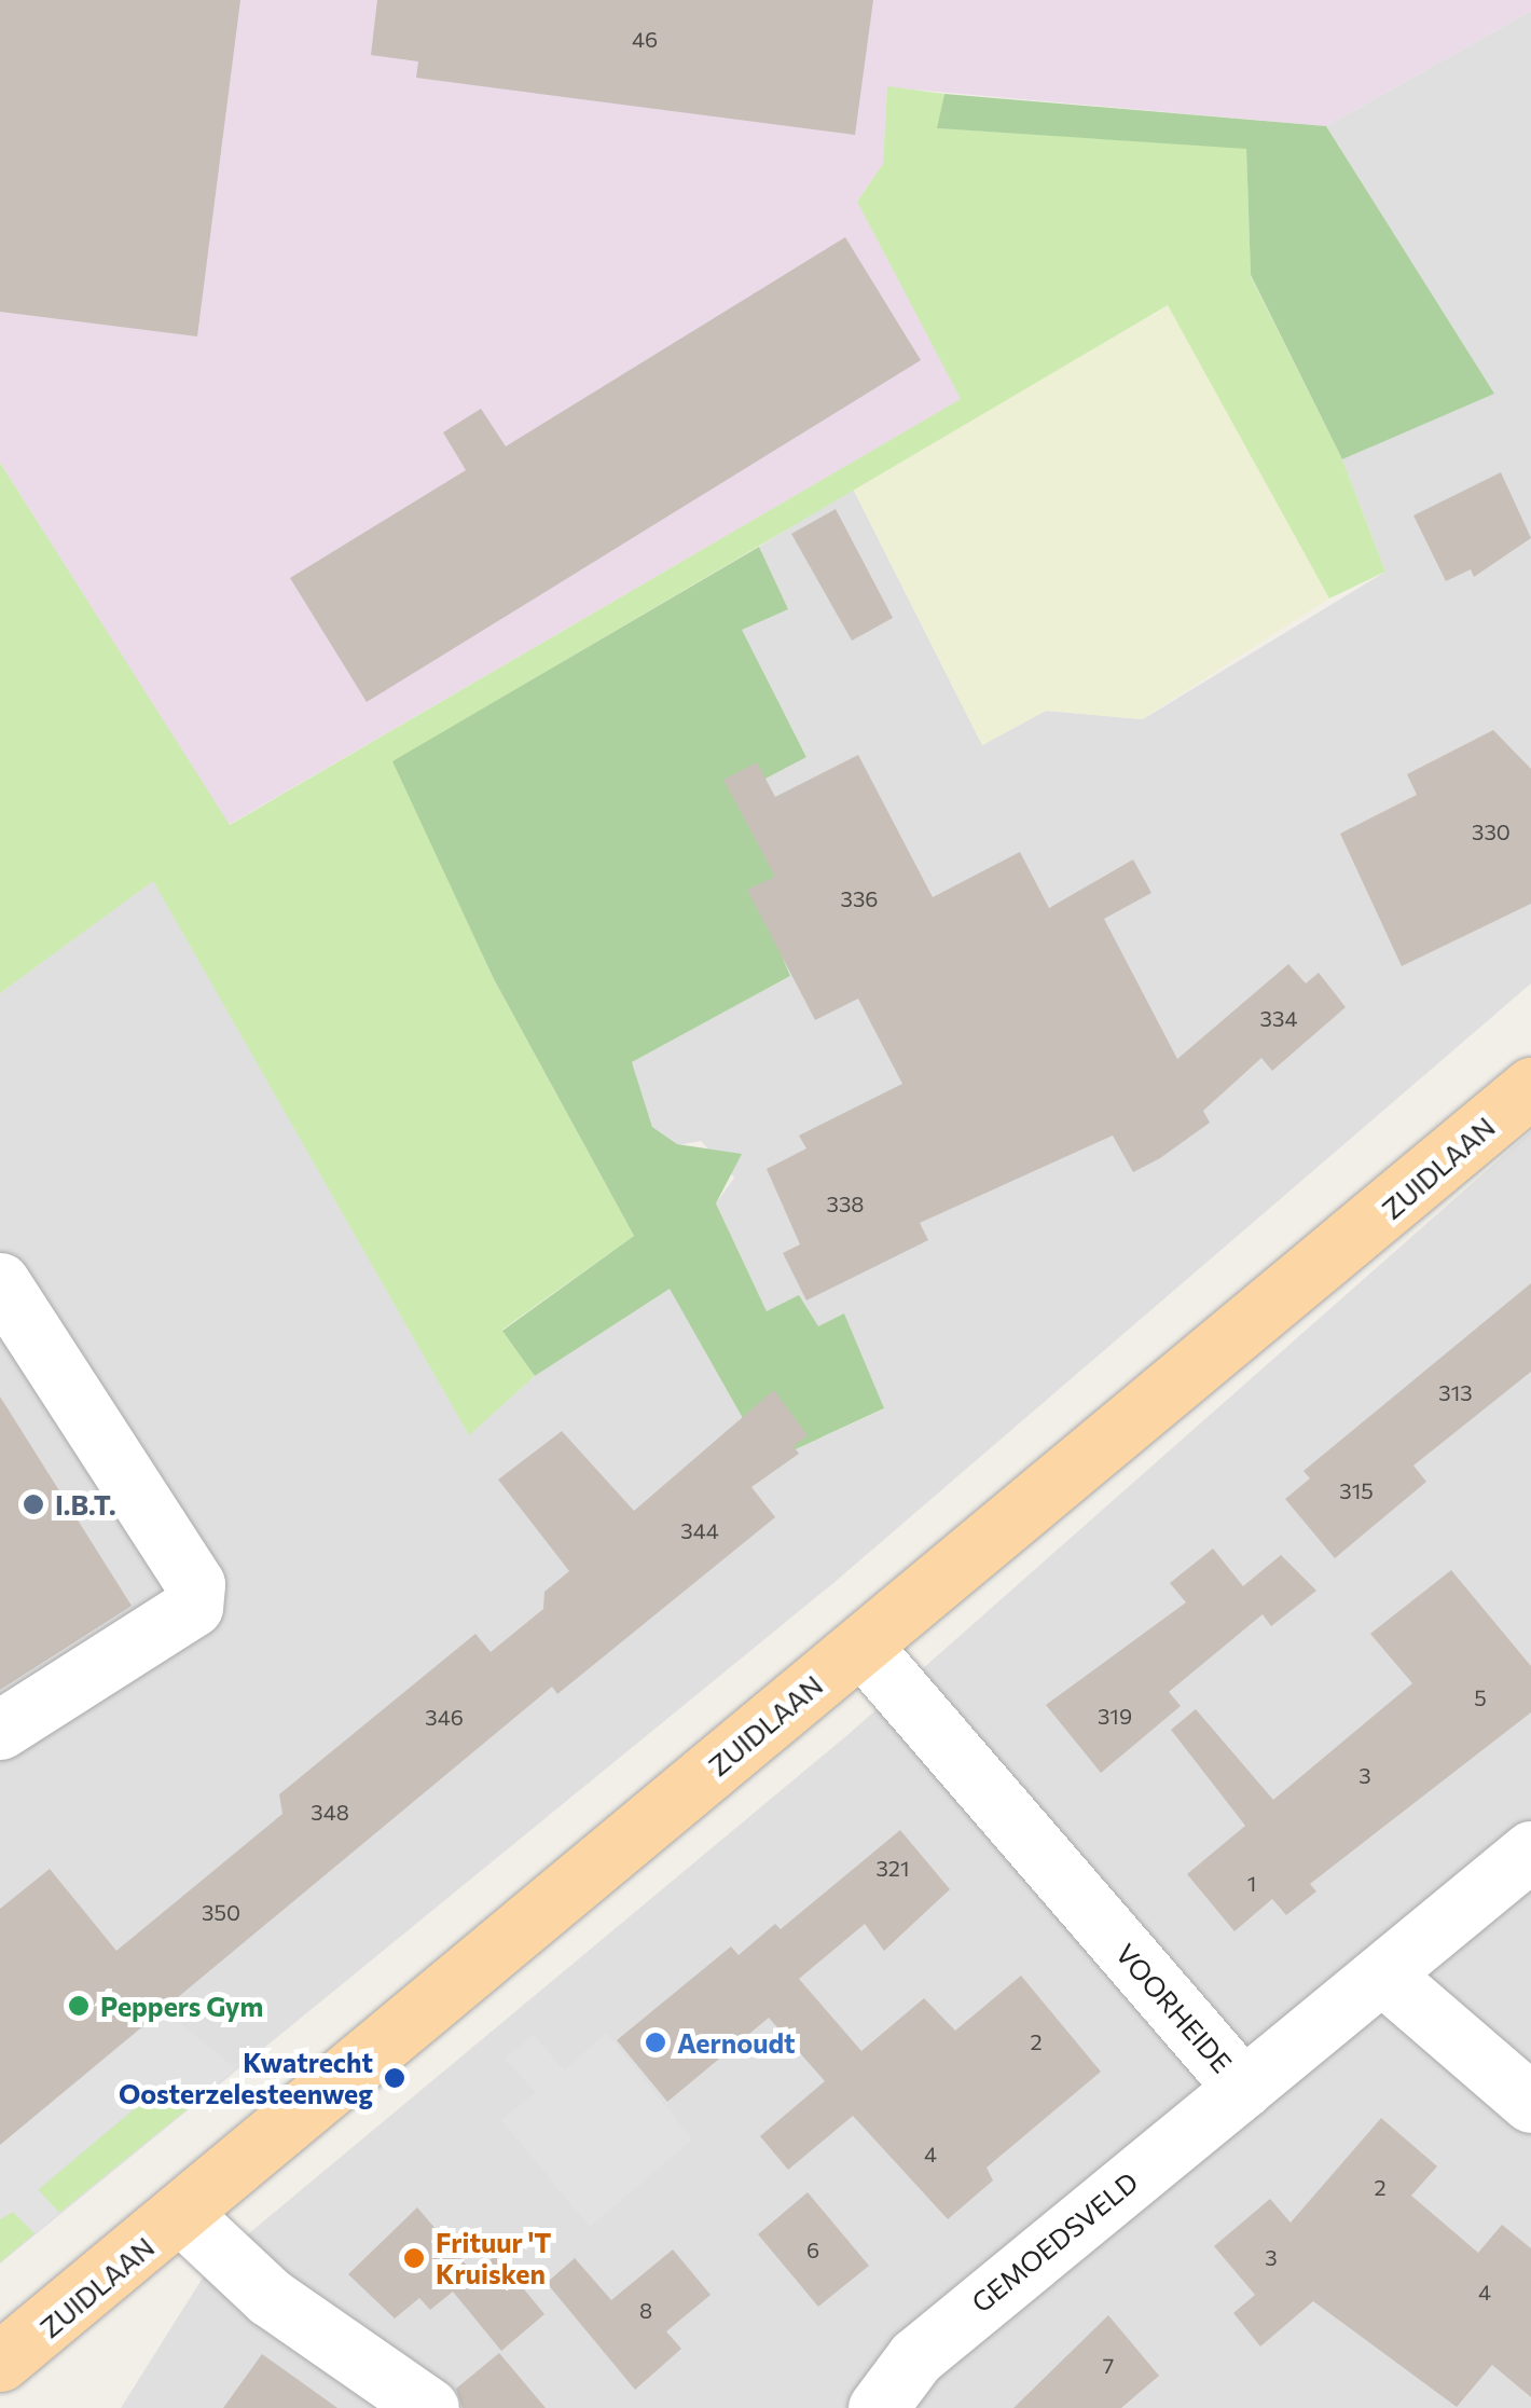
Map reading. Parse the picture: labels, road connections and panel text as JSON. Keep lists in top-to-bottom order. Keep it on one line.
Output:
{"streets":{"main road":["ZUIDLAAN"],"street":["VOORHEIDE","GEMOEDSVELD"]},"crossings":[["ZUIDLAAN","VOORHEIDE"],["VOORHEIDE","GEMOEDSVELD"]],"places":["I.B.T.","Peppers Gym","Aernoudt","Kwatrecht Oosterzelesteenweg","Frituur 'T Kruisken"],"house_numbers":["46","330","336","334","338","313","315","344","5","319","346","3","348","321","1","350","2","4","2","6","3","4","8","7"]}
